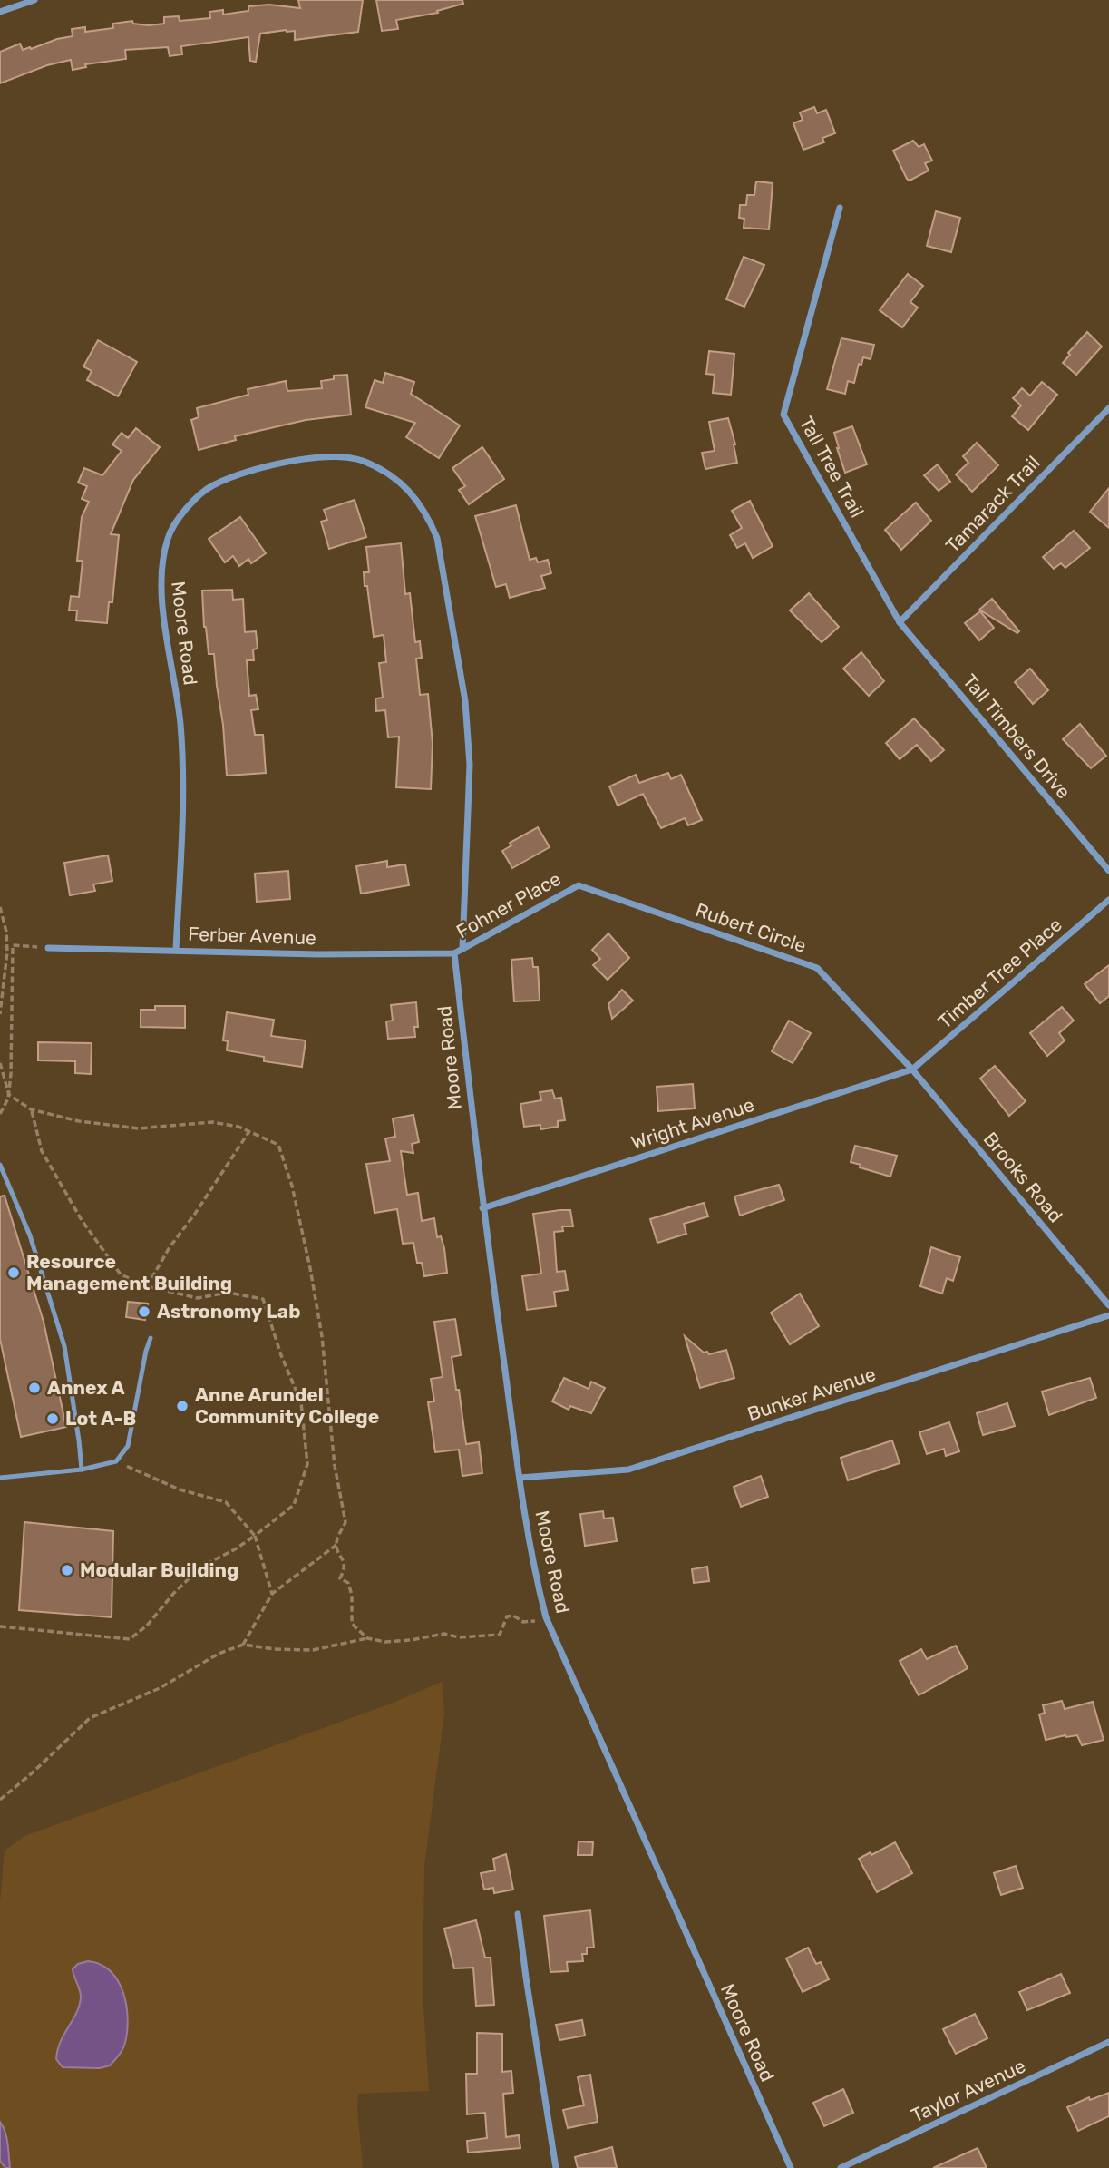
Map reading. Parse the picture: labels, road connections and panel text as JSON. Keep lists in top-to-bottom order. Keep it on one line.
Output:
{"streets":{"street":["Tall Tree Trail","Tamarack Trail","Moore Road","Tall Timbers Drive","Fohner Place","Rubert Circle","Ferber Avenue","Timber Tree Place","Wright Avenue","Brooks Road","Bunker Avenue","Taylor Avenue"]},"crossings":[["Tall Tree Trail","Tamarack Trail"],["Tall Tree Trail","Tall Timbers Drive"],["Tamarack Trail","Tall Timbers Drive"],["Moore Road","Fohner Place"],["Moore Road","Ferber Avenue"],["Moore Road","Wright Avenue"],["Moore Road","Bunker Avenue"],["Fohner Place","Rubert Circle"],["Fohner Place","Ferber Avenue"],["Rubert Circle","Timber Tree Place"],["Rubert Circle","Wright Avenue"],["Rubert Circle","Brooks Road"],["Timber Tree Place","Wright Avenue"],["Timber Tree Place","Brooks Road"],["Wright Avenue","Brooks Road"]],"places":["Resource Management Building","Astronomy Lab","Annex A","Anne Arundel Community College","Lot A-B","Modular Building"]}
